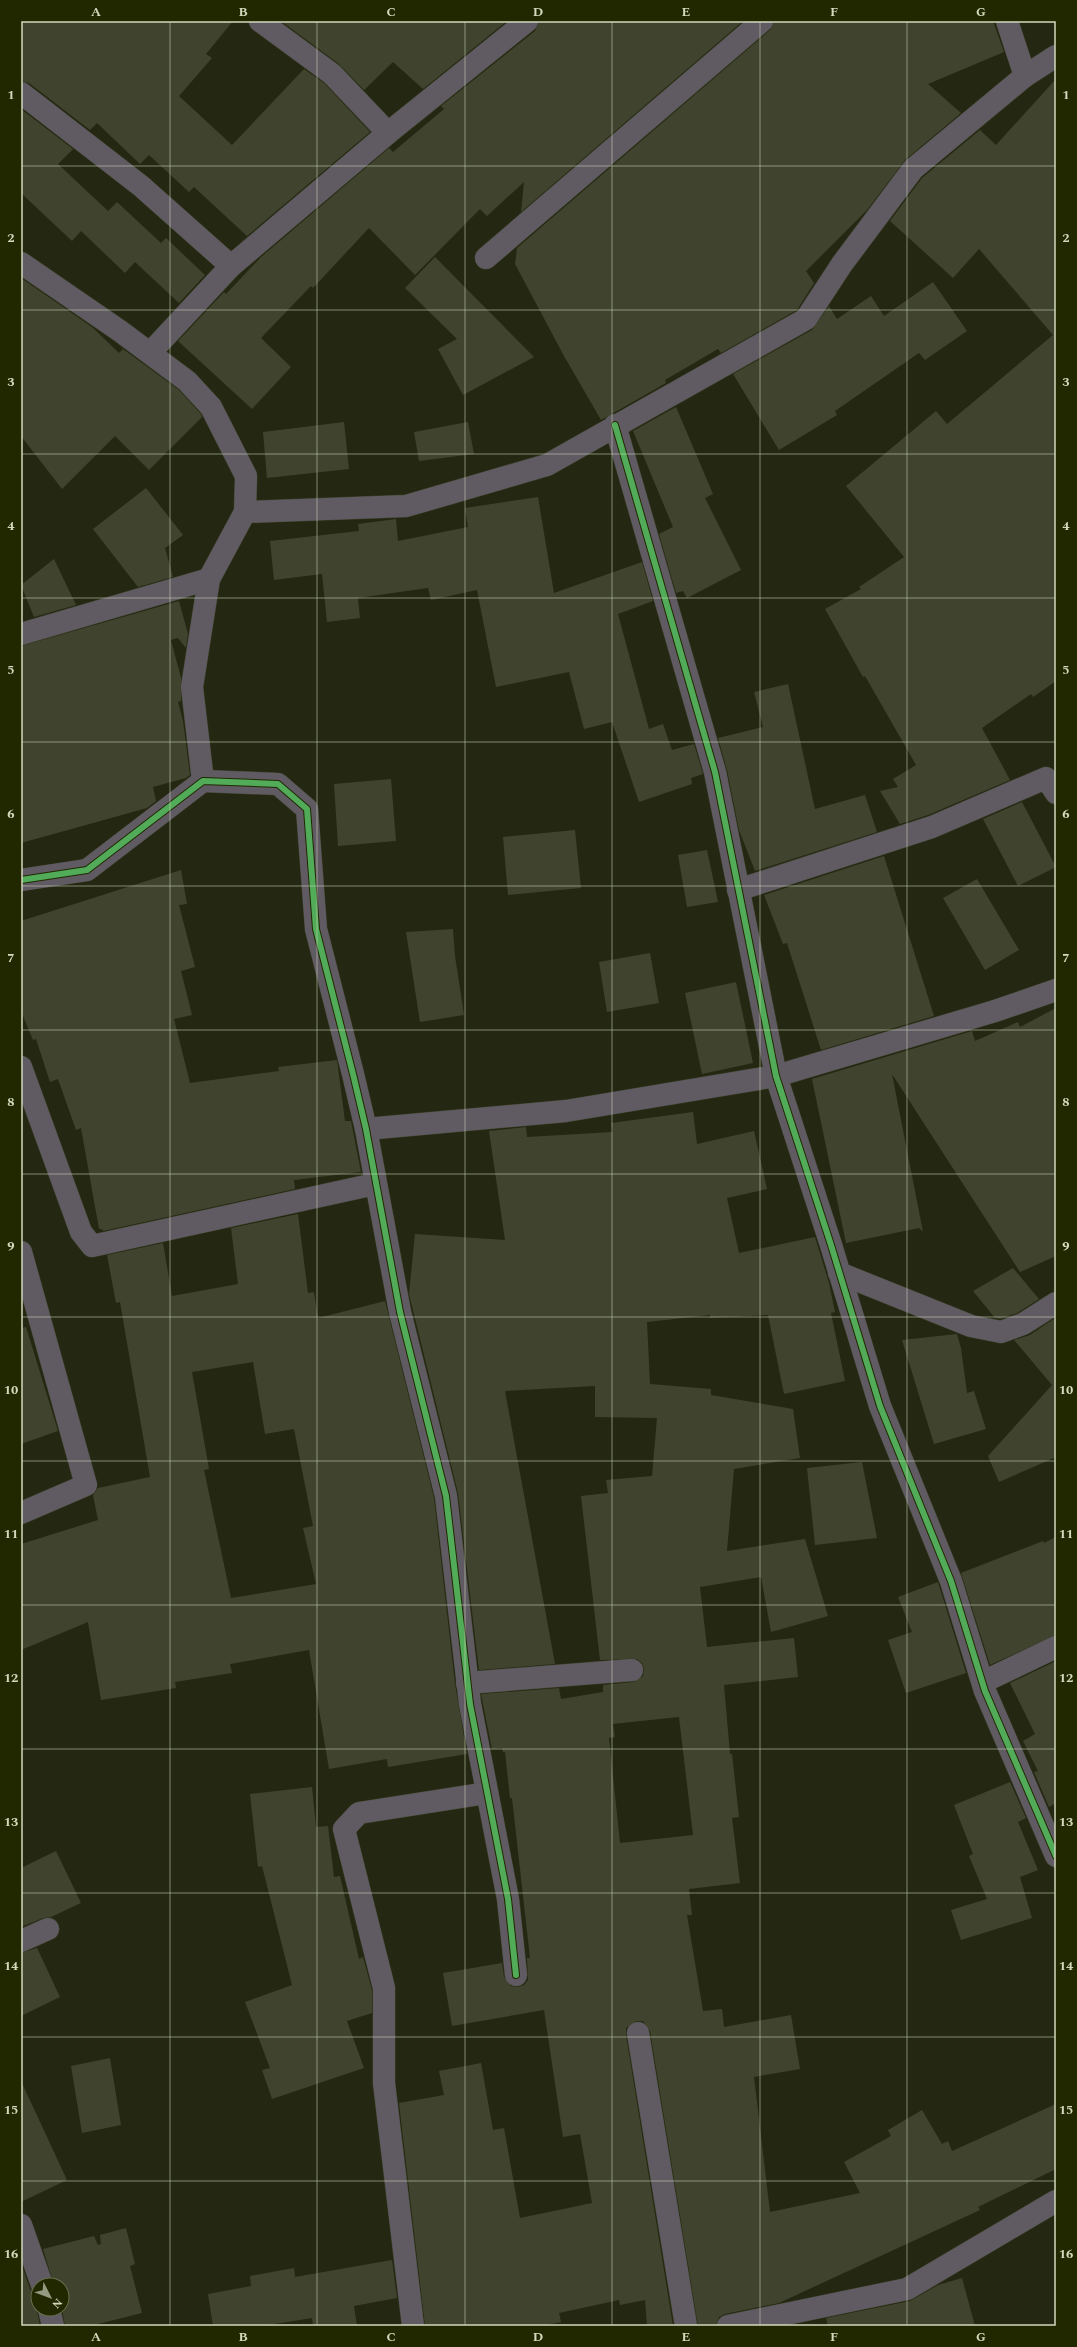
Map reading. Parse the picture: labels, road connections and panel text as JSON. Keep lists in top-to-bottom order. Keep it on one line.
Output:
{"north":"bottom right","grid":{"columns":["A","B","C","D","E","F","G"],"rows":["1","2","3","4","5","6","7","8","9","10","11","12","13","14","15","16"]}}
